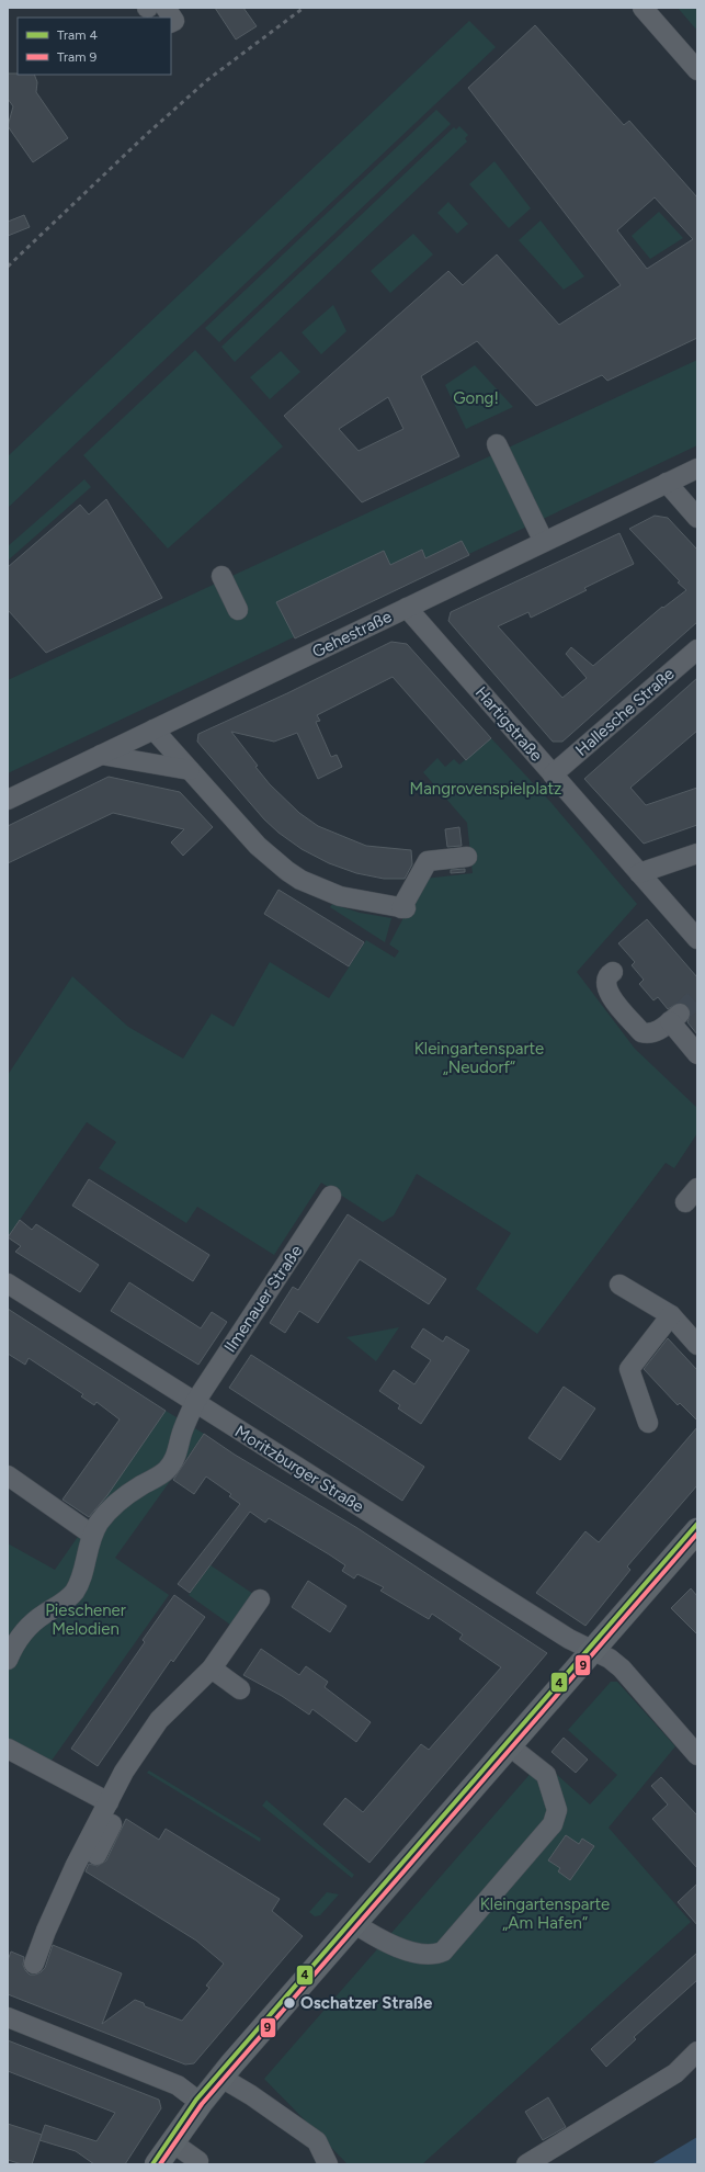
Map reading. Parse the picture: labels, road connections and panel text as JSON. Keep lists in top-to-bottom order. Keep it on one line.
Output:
{"streets":{"street":["Gehestraße","Hallesche Straße","Hartigstraße","Ilmenauer Straße","Moritzburger Straße"]},"crossings":[["Gehestraße","Hartigstraße"],["Hallesche Straße","Hartigstraße"],["Ilmenauer Straße","Moritzburger Straße"]],"parks":["Gong!","Mangrovenspielplatz","Kleingartensparte „Neudorf“","Pieschener Melodien","Kleingartensparte „Am Hafen“"],"places":["Oschatzer Straße"],"lines":["tram line 4","tram line 9"],"legend":["Tram 4","Tram 9"]}
